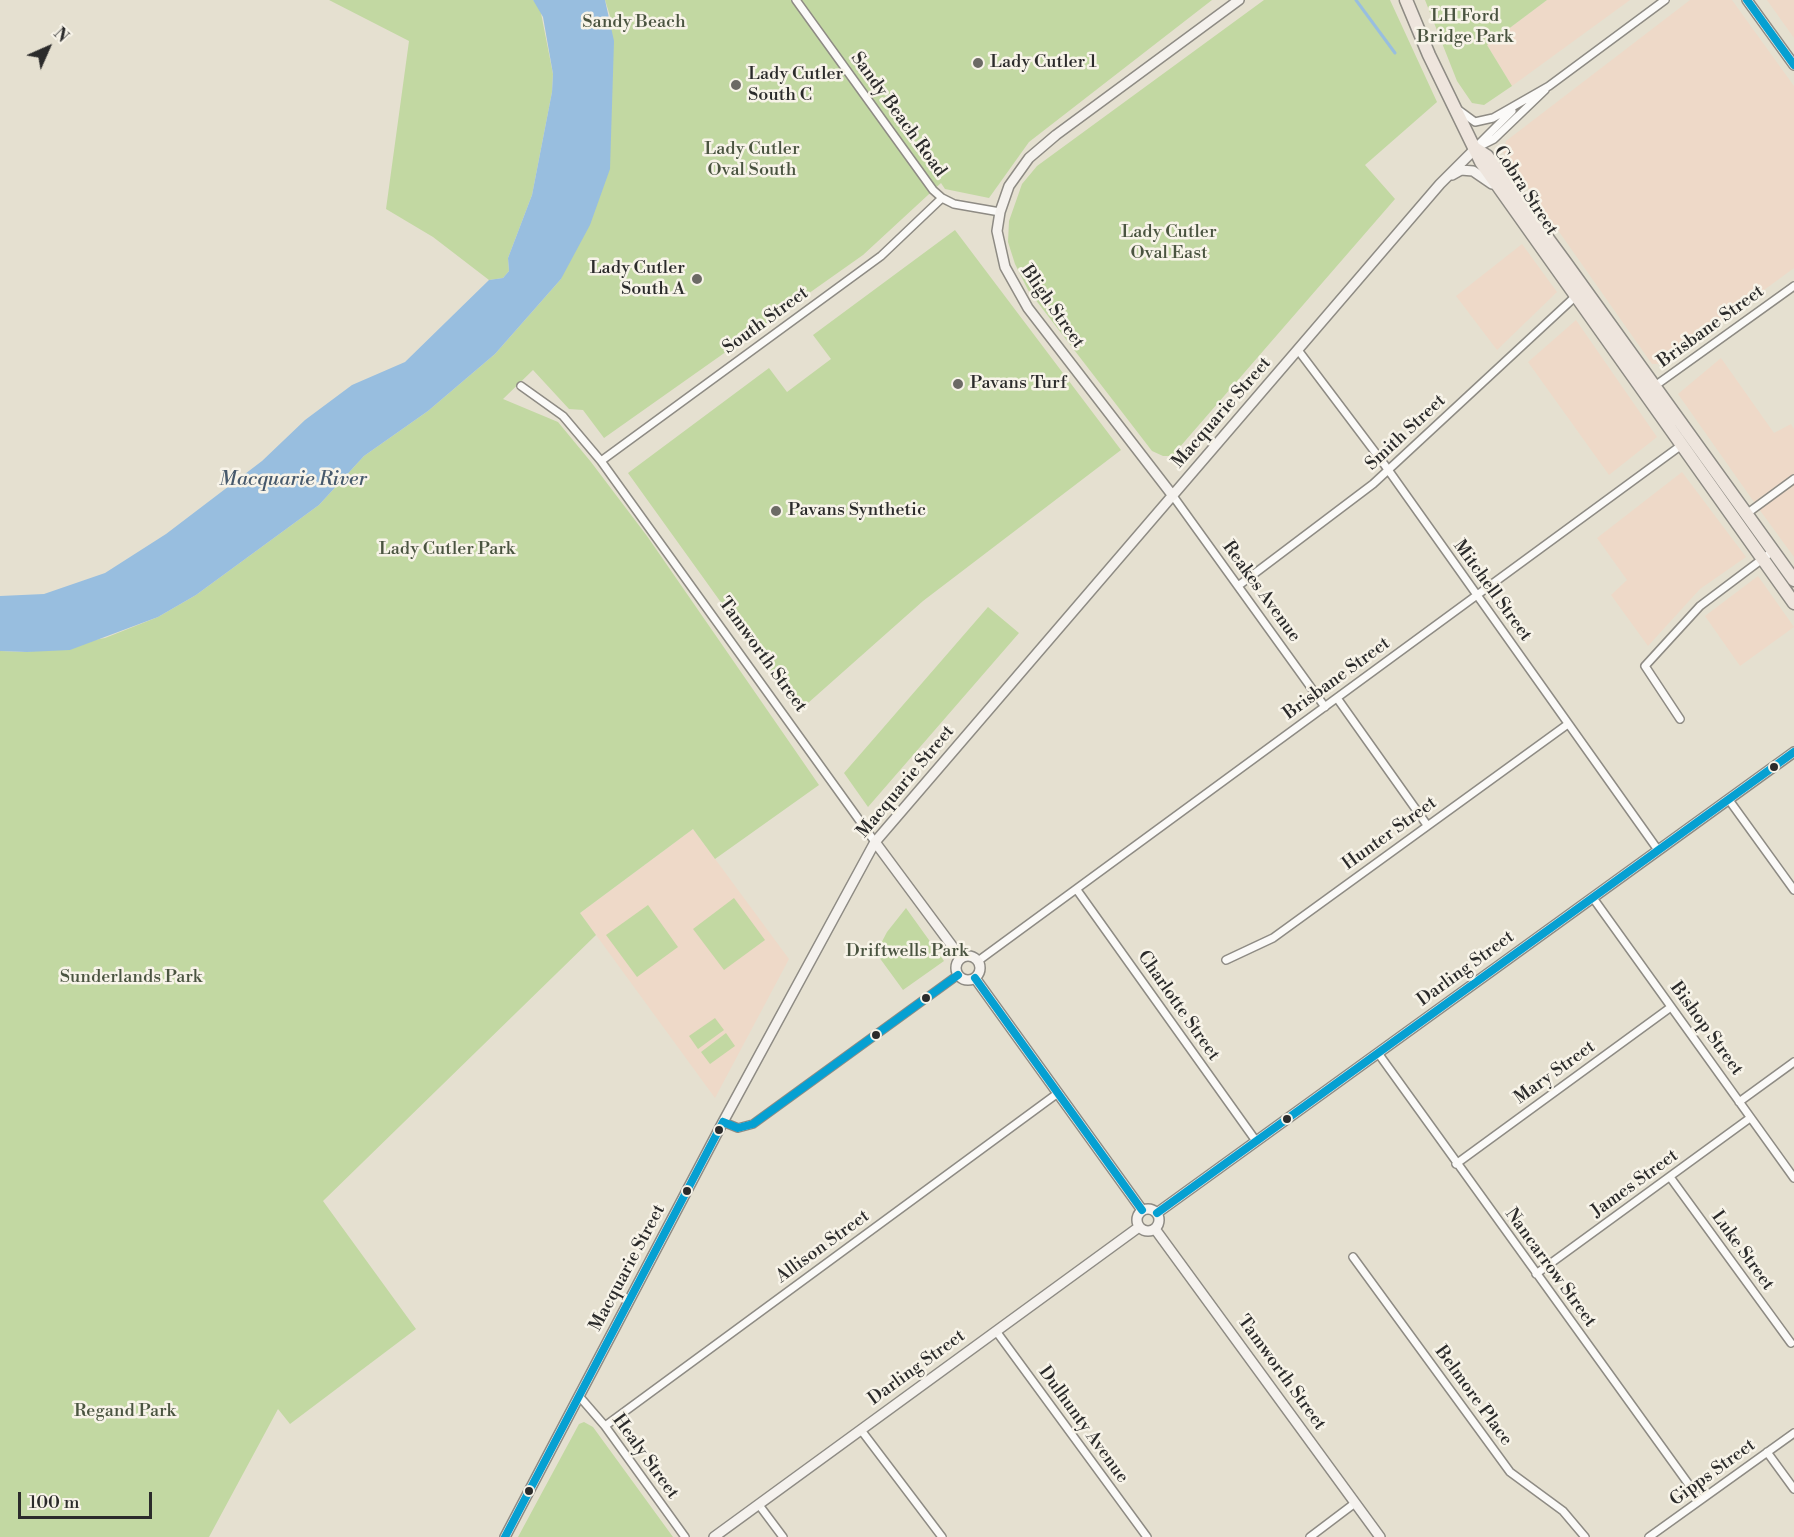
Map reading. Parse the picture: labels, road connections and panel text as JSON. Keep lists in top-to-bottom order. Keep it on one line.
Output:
{"streets":{"highway":["Cobra Street"],"street":["Sandy Beach Road","Bligh Street","South Street","Brisbane Street","Macquarie Street","Smith Street","Mitchell Street","Reakes Avenue","Tamworth Street","Hunter Street","Darling Street","Charlotte Street","Bishop Street","Mary Street","James Street","Allison Street","Luke Street","Nancarrow Street","Belmore Place","Dulhunty Avenue","Healy Street","Gipps Street"]},"crossings":[["Sandy Beach Road","Bligh Street"],["Sandy Beach Road","South Street"],["Cobra Street","Brisbane Street"],["Cobra Street","Macquarie Street"],["Cobra Street","Smith Street"],["Bligh Street","Macquarie Street"],["Bligh Street","Reakes Avenue"],["South Street","Tamworth Street"],["Brisbane Street","Mitchell Street"],["Brisbane Street","Reakes Avenue"],["Brisbane Street","Tamworth Street"],["Brisbane Street","Charlotte Street"],["Macquarie Street","Mitchell Street"],["Macquarie Street","Reakes Avenue"],["Macquarie Street","Tamworth Street"],["Macquarie Street","Healy Street"],["Smith Street","Mitchell Street"],["Smith Street","Reakes Avenue"],["Mitchell Street","Hunter Street"],["Mitchell Street","Darling Street"],["Tamworth Street","Darling Street"],["Darling Street","Charlotte Street"],["Darling Street","Bishop Street"],["Darling Street","Nancarrow Street"],["Darling Street","Dulhunty Avenue"],["Bishop Street","Mary Street"],["Bishop Street","James Street"],["Mary Street","Nancarrow Street"],["James Street","Luke Street"],["James Street","Nancarrow Street"],["Allison Street","Healy Street"],["Nancarrow Street","Gipps Street"]],"water":["Macquarie River"],"parks":["LH Ford Bridge Park","Sandy Beach","Lady Cutler Oval South","Lady Cutler Oval East","Lady Cutler Park","Driftwells Park","Sunderlands Park","Regand Park"],"places":["Lady Cutler 1","Lady Cutler South C","Lady Cutler South A","Pavans Turf","Pavans Synthetic"],"scale_bar":"100 m","north":"top right"}
